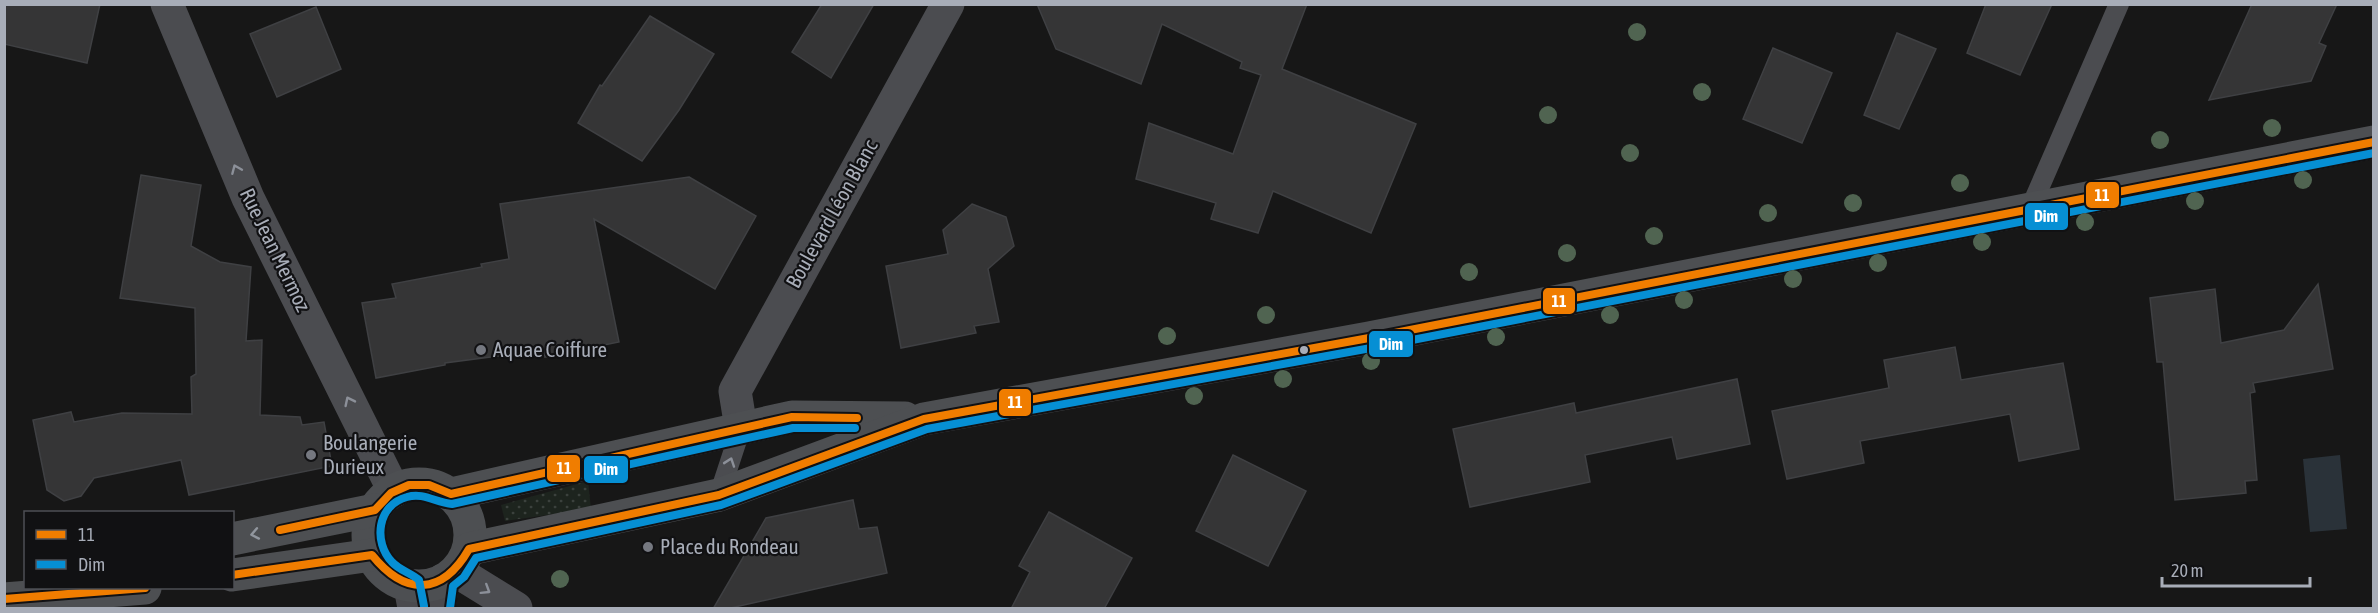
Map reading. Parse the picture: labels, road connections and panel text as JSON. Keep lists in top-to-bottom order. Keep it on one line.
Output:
{"streets":{"street":["Boulevard Léon Blanc","Rue Jean Mermoz"]},"one_way":["Rue Jean Mermoz"],"places":["Aquae Coiffure","Boulangerie Durieux","Place du Rondeau"],"lines":["transit line 11","transit line Dim"],"legend":["11","Dim"],"scale_bar":"20 m"}
